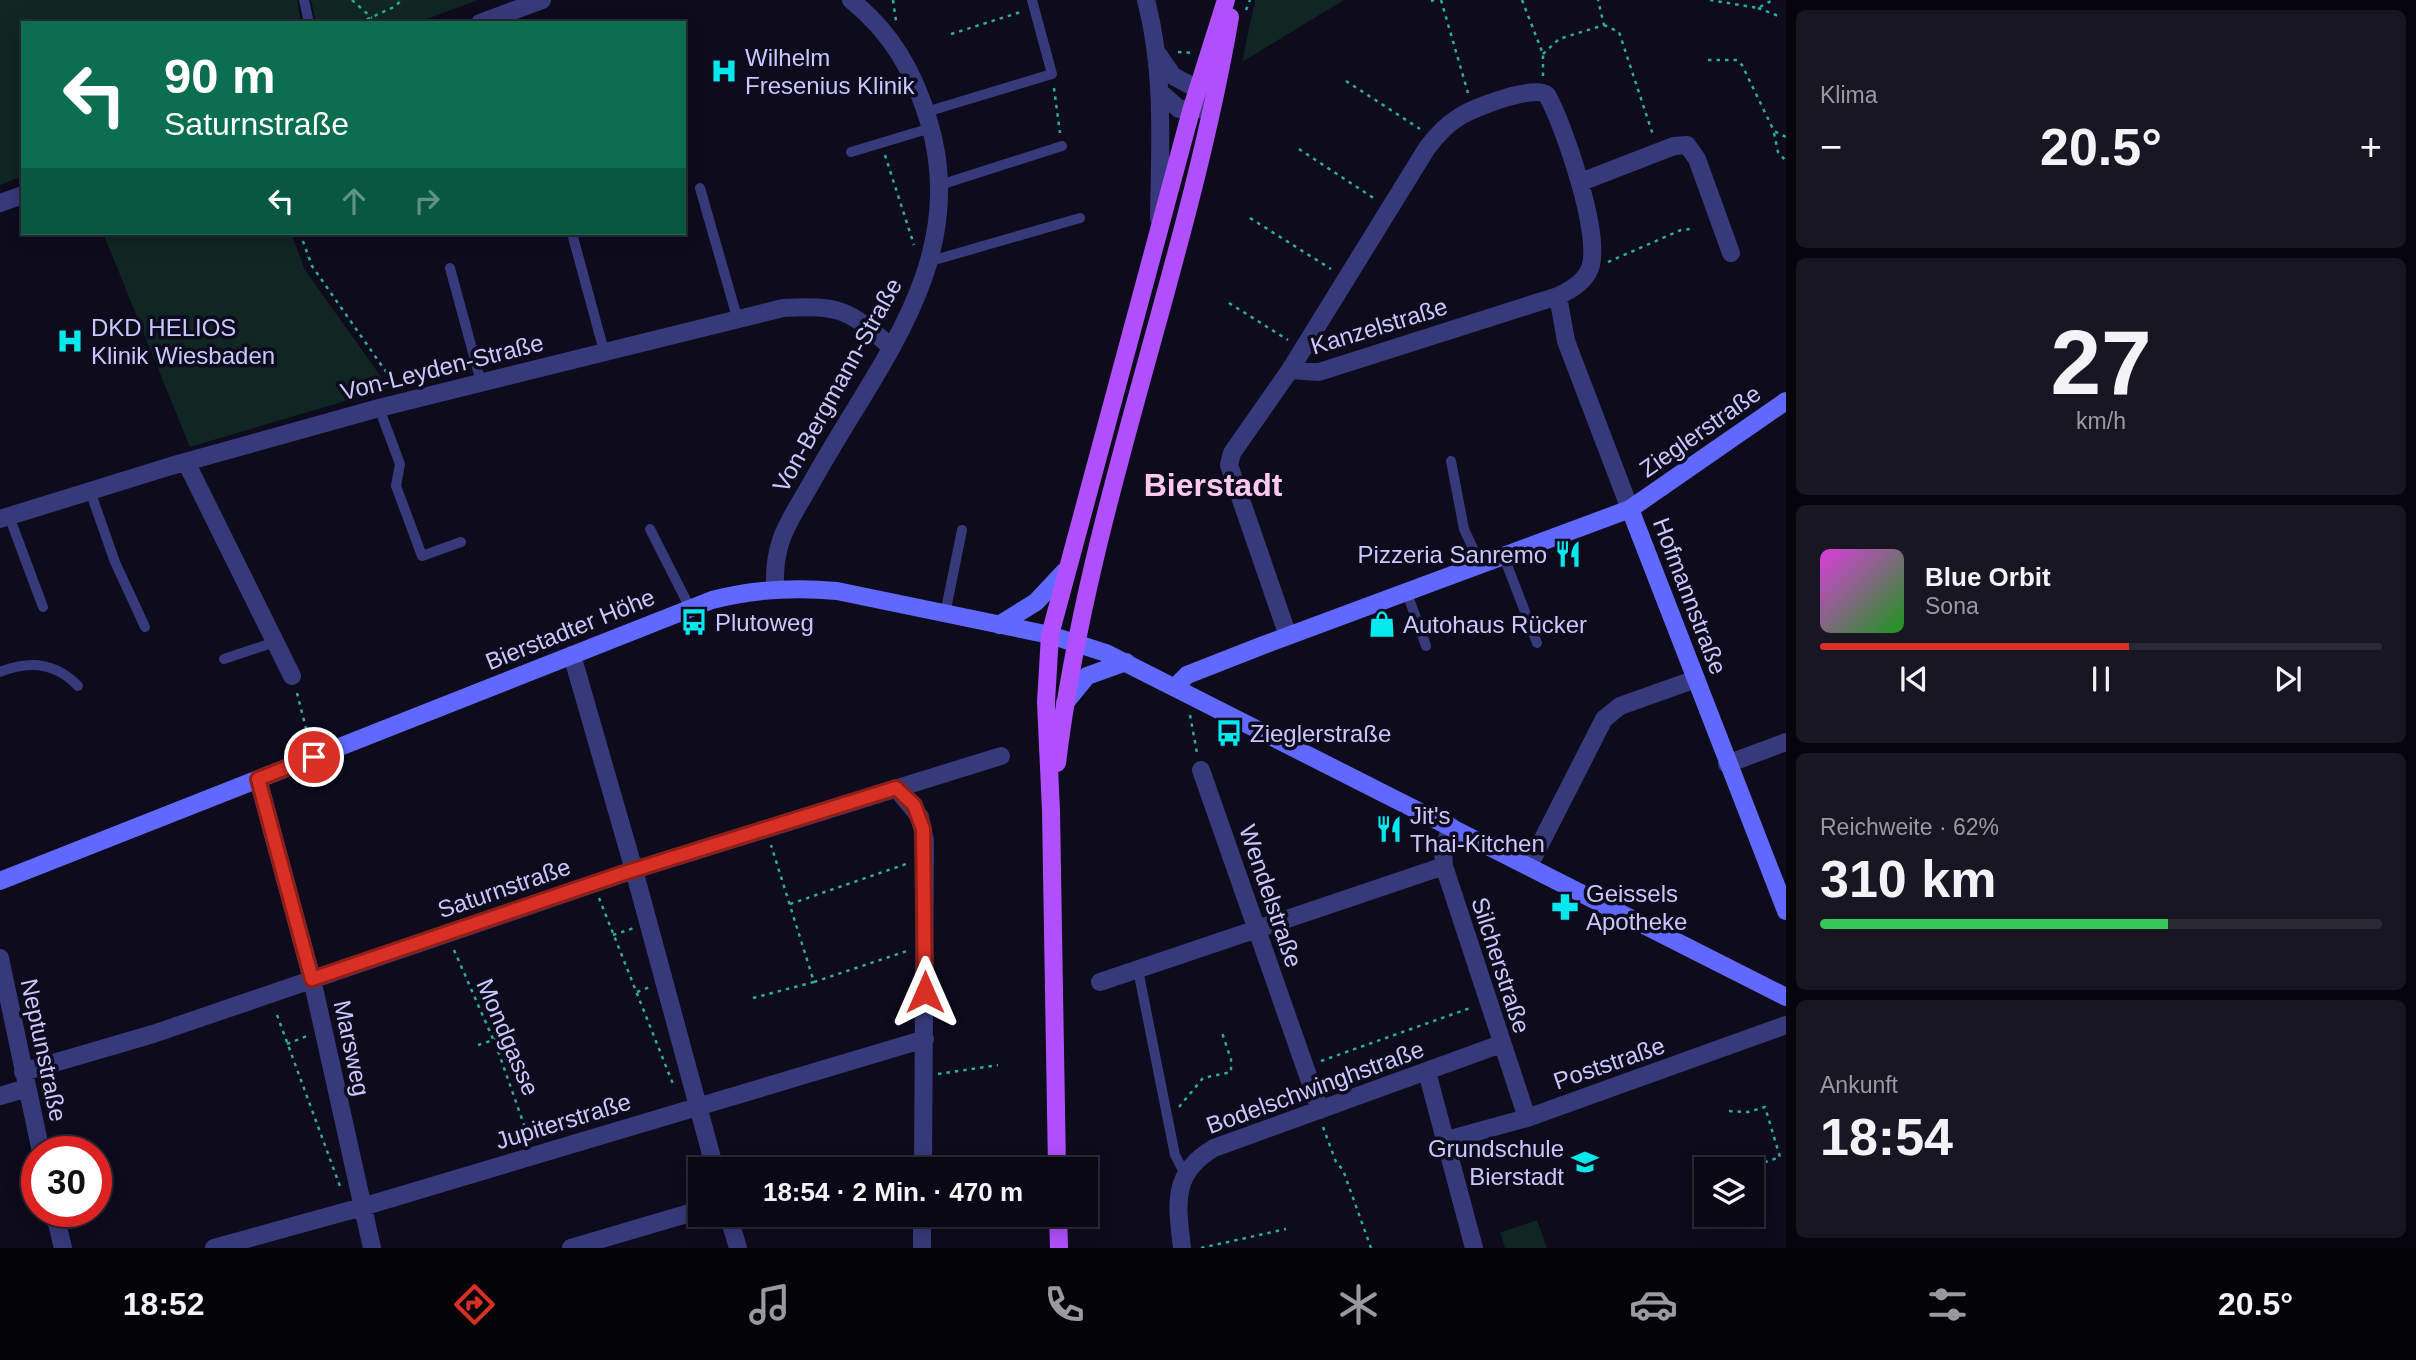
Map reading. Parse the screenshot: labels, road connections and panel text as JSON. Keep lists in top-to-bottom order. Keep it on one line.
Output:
{"streets":{"main road":["Zieglerstraße","Hofmannstraße","Bierstadter Höhe"],"street":["Kanzelstraße","Von-Leyden-Straße","Von-Bergmann-Straße","Saturnstraße","Wendelstraße","Silcherstraße","Marsweg","Neptunstraße","Poststraße","Bodelschwinghstraße","Jupiterstraße"],"path":["Mondgasse"]},"crossings":[["Kanzelstraße","Zieglerstraße"],["Kanzelstraße","Hofmannstraße"],["Von-Leyden-Straße","Von-Bergmann-Straße"],["Von-Bergmann-Straße","Bierstadter Höhe"],["Zieglerstraße","Hofmannstraße"],["Zieglerstraße","Bierstadter Höhe"],["Bierstadter Höhe","Silcherstraße"],["Bierstadter Höhe","Marsweg"],["Saturnstraße","Mondgasse"],["Saturnstraße","Marsweg"],["Saturnstraße","Neptunstraße"],["Wendelstraße","Bodelschwinghstraße"],["Silcherstraße","Poststraße"],["Silcherstraße","Bodelschwinghstraße"],["Mondgasse","Jupiterstraße"],["Marsweg","Jupiterstraße"]],"districts":["Bierstadt"],"places":{"hospital":["Wilhelm Fresenius Klinik","DKD HELIOS Klinik Wiesbaden"],"restaurant":["Pizzeria Sanremo","Jit's Thai-Kitchen"],"bus stop":["Plutoweg","Zieglerstraße"],"shop":["Autohaus Rücker"],"pharmacy":["Geissels Apotheke"],"school or university":["Grundschule Bierstadt"]},"page":{"tile":["Klima",["27","km/h"],["Reichweite · 62%","310 km"],["Ankunft","18:54"]],"turn":["90 m","Saturnstraße"],"heat":["−","20.5°","+"],"song":["Blue Orbit","Sona"],"limit":"30","trip":"18:54 · 2 Min. · 470 m","tabs":["18:52","20.5°"]}}
